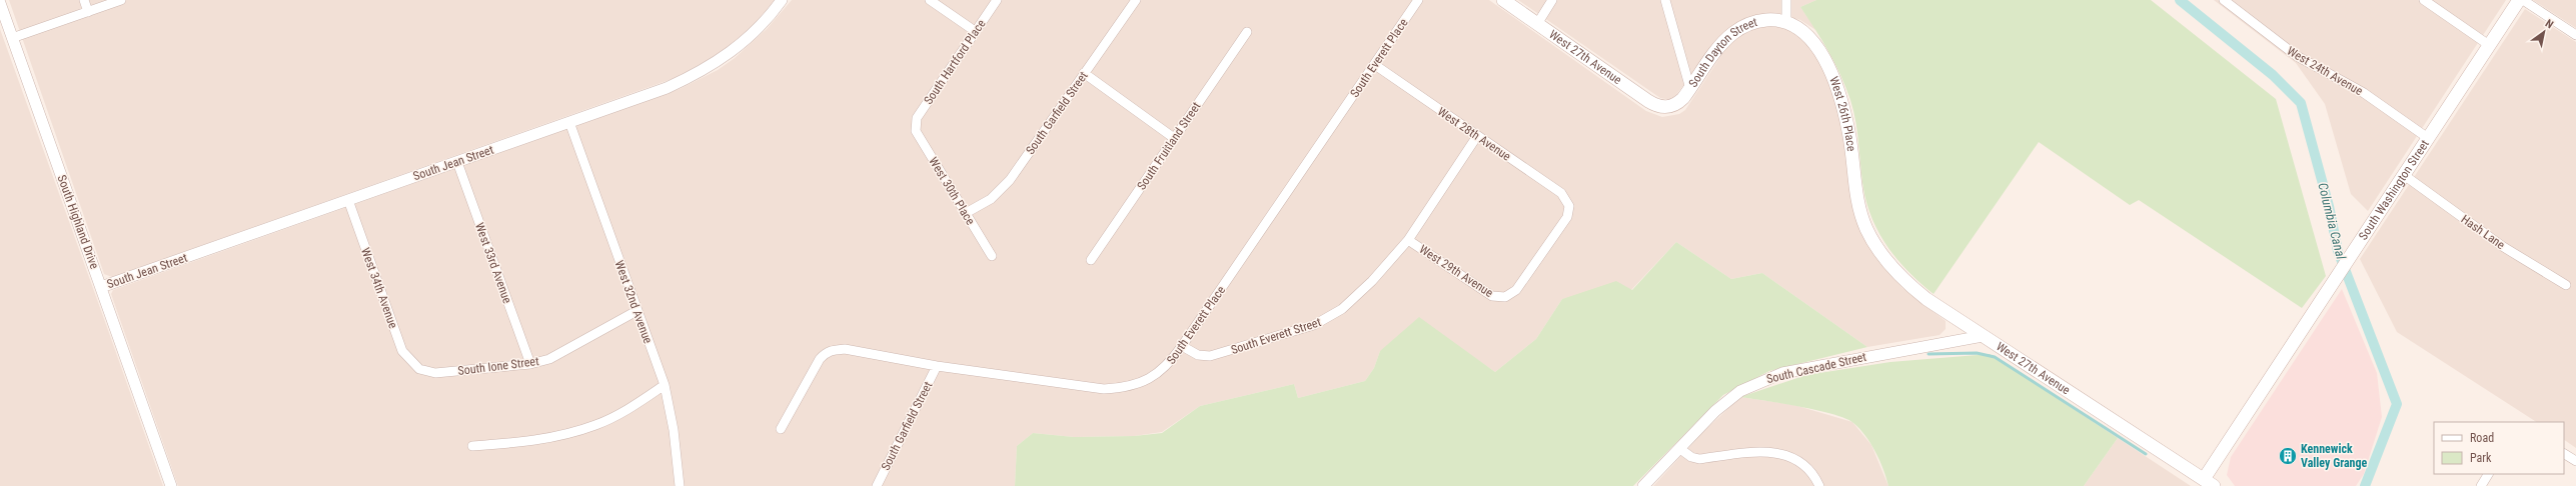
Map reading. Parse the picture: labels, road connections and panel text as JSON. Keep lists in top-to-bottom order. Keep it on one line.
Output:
{"streets":{"main road":["South Dayton Street","West 27th Avenue","West 26th Place","South Washington Street"],"street":["South Everett Place","South Hartford Place","West 24th Avenue","South Garfield Street","West 28th Avenue","South Fruitland Street","South Jean Street","West 30th Place","South Highland Drive","Hash Lane","West 33rd Avenue","West 29th Avenue","West 34th Avenue","West 32nd Avenue","South Everett Street","South Ione Street","South Cascade Street"]},"crossings":[["South Dayton Street","West 27th Avenue"],["South Dayton Street","West 26th Place"],["South Everett Place","South Garfield Street"],["South Everett Place","West 28th Avenue"],["South Everett Place","South Everett Street"],["West 27th Avenue","West 26th Place"],["West 27th Avenue","South Washington Street"],["West 27th Avenue","South Cascade Street"],["South Hartford Place","West 30th Place"],["West 24th Avenue","South Washington Street"],["South Garfield Street","West 30th Place"],["West 28th Avenue","West 29th Avenue"],["West 28th Avenue","South Everett Street"],["South Jean Street","South Highland Drive"],["South Jean Street","West 33rd Avenue"],["South Jean Street","West 34th Avenue"],["South Jean Street","West 32nd Avenue"],["South Washington Street","Hash Lane"],["West 33rd Avenue","South Ione Street"],["West 29th Avenue","South Everett Street"],["West 34th Avenue","South Ione Street"],["West 32nd Avenue","South Ione Street"]],"water":["Columbia Canal"],"places":{"building":["Kennewick Valley Grange"]},"legend":["Road","Park"],"north":"top right"}
